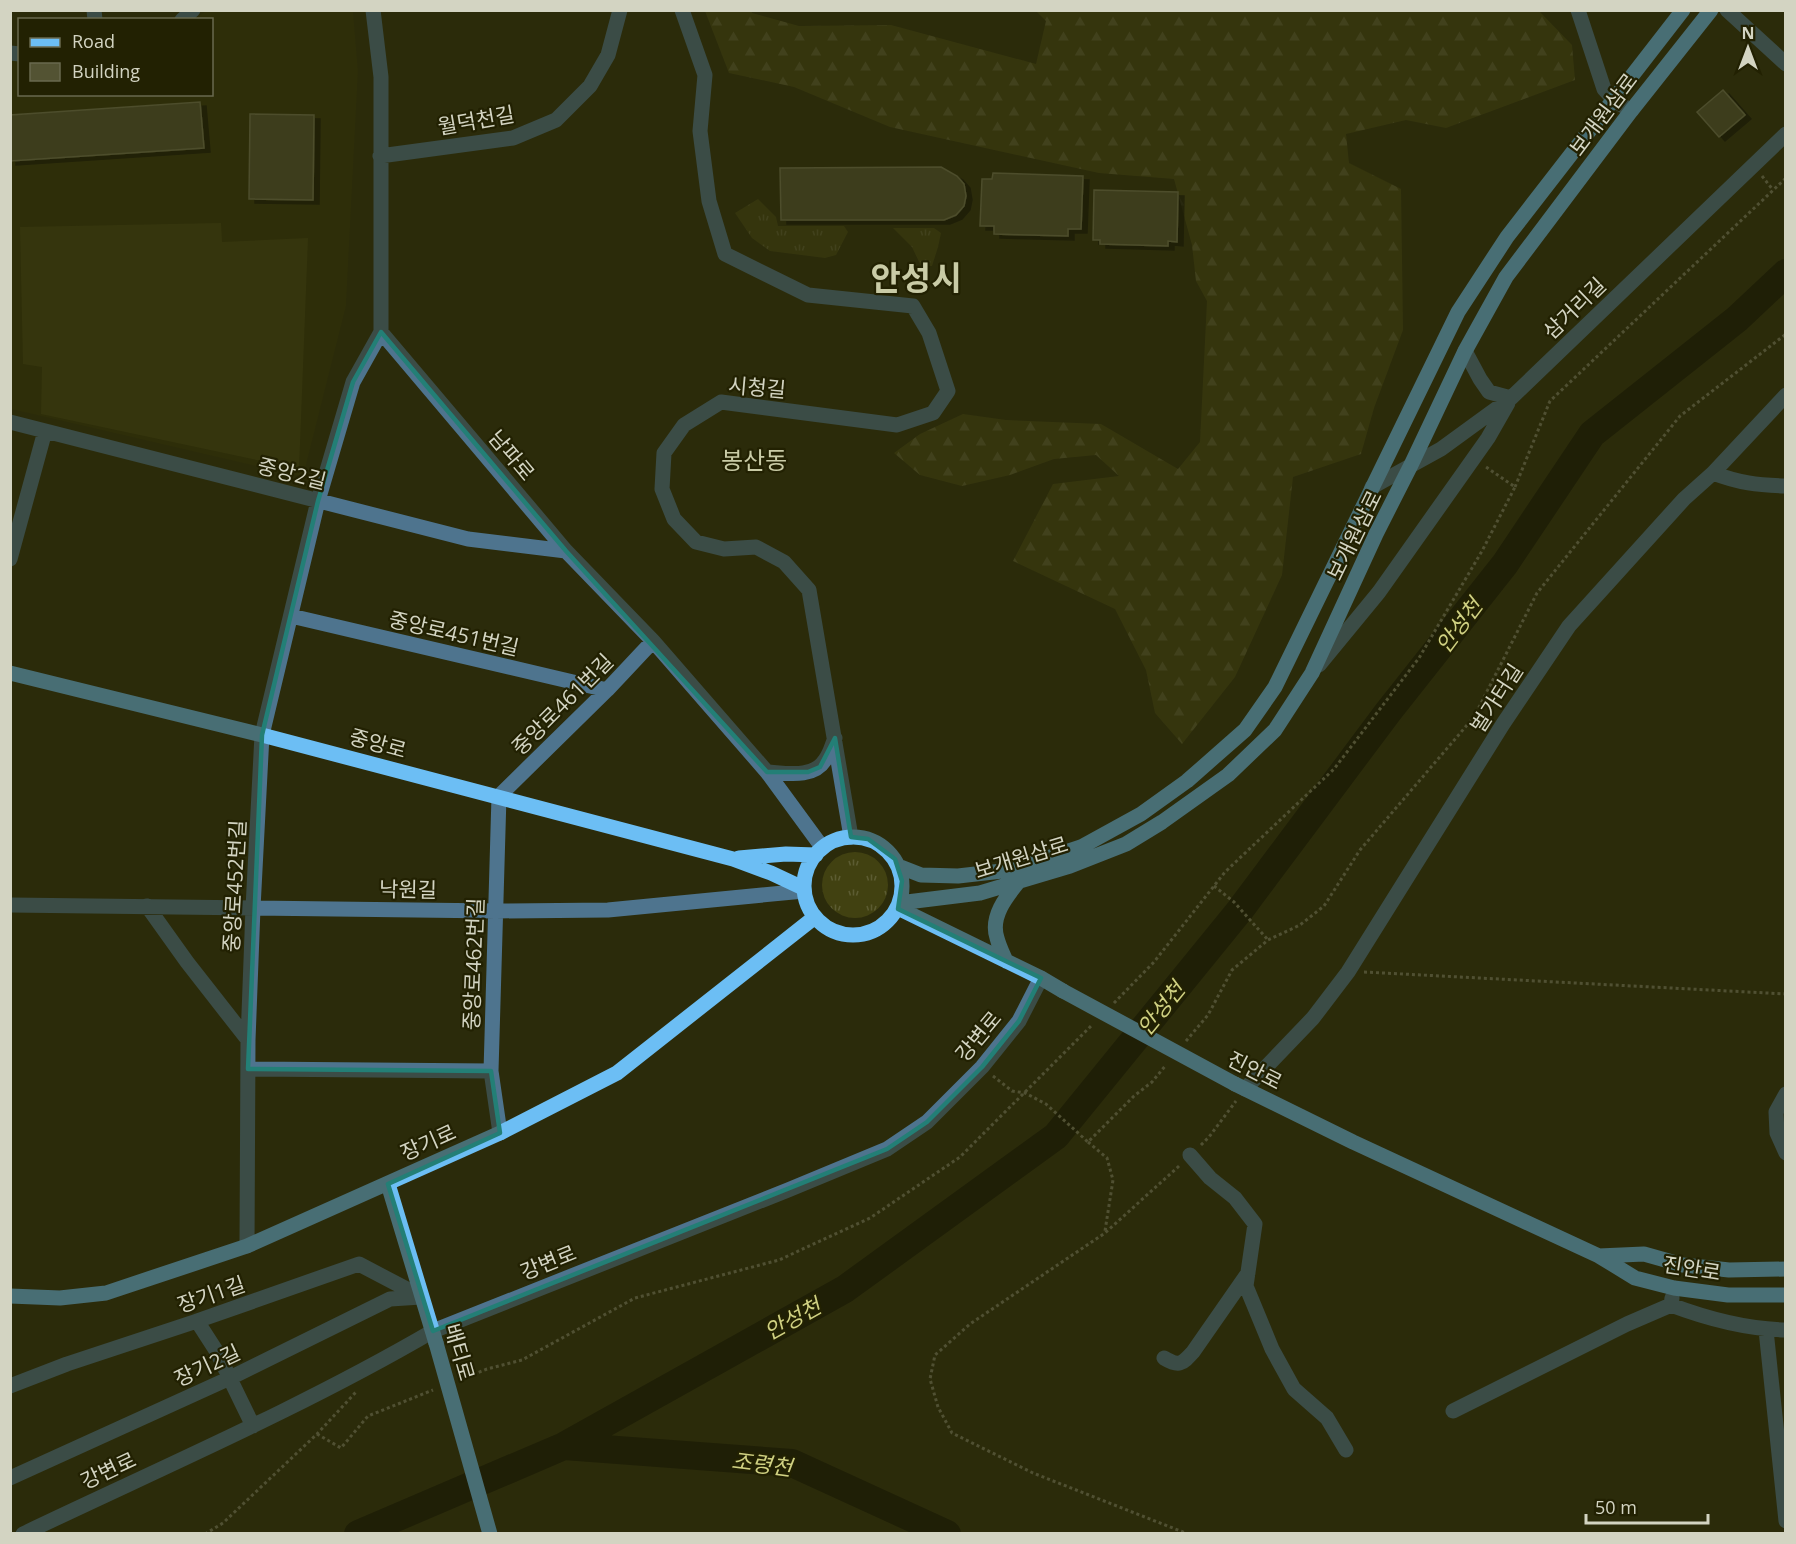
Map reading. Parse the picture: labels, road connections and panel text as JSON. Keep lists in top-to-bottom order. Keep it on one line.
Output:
{"streets":{"main road":["보개원삼로","중앙로","진안로","장기로","배티로"],"street":["월덕천길","삼거리길","시청길","남파로","중앙2길","중앙로451번길","벌가터길","중앙로461번길","중앙로452번길","낙원길","중앙로462번길","강변로","장기1길","장기2길"]},"crossings":[["보개원삼로","삼거리길"],["보개원삼로","시청길"],["보개원삼로","남파로"],["보개원삼로","중앙로"],["보개원삼로","낙원길"],["보개원삼로","진안로"],["보개원삼로","장기로"],["시청길","남파로"],["시청길","중앙로"],["시청길","낙원길"],["시청길","진안로"],["시청길","장기로"],["남파로","중앙2길"],["남파로","중앙로461번길"],["남파로","중앙로"],["남파로","낙원길"],["남파로","진안로"],["남파로","장기로"],["중앙로451번길","중앙로461번길"],["벌가터길","진안로"],["중앙로461번길","중앙로"],["중앙로461번길","중앙로462번길"],["중앙로","중앙로452번길"],["중앙로","낙원길"],["중앙로","중앙로462번길"],["중앙로","진안로"],["중앙로","장기로"],["중앙로452번길","낙원길"],["중앙로452번길","장기로"],["낙원길","중앙로462번길"],["낙원길","진안로"],["낙원길","장기로"],["중앙로462번길","장기로"],["강변로","진안로"],["강변로","배티로"],["진안로","장기로"],["장기로","배티로"],["장기1길","배티로"],["장기1길","장기2길"],["배티로","장기2길"]],"districts":["안성시","봉산동"],"water":["안성천","조령천"],"legend":["Road","Building"],"scale_bar":"50 m","north":"top"}
